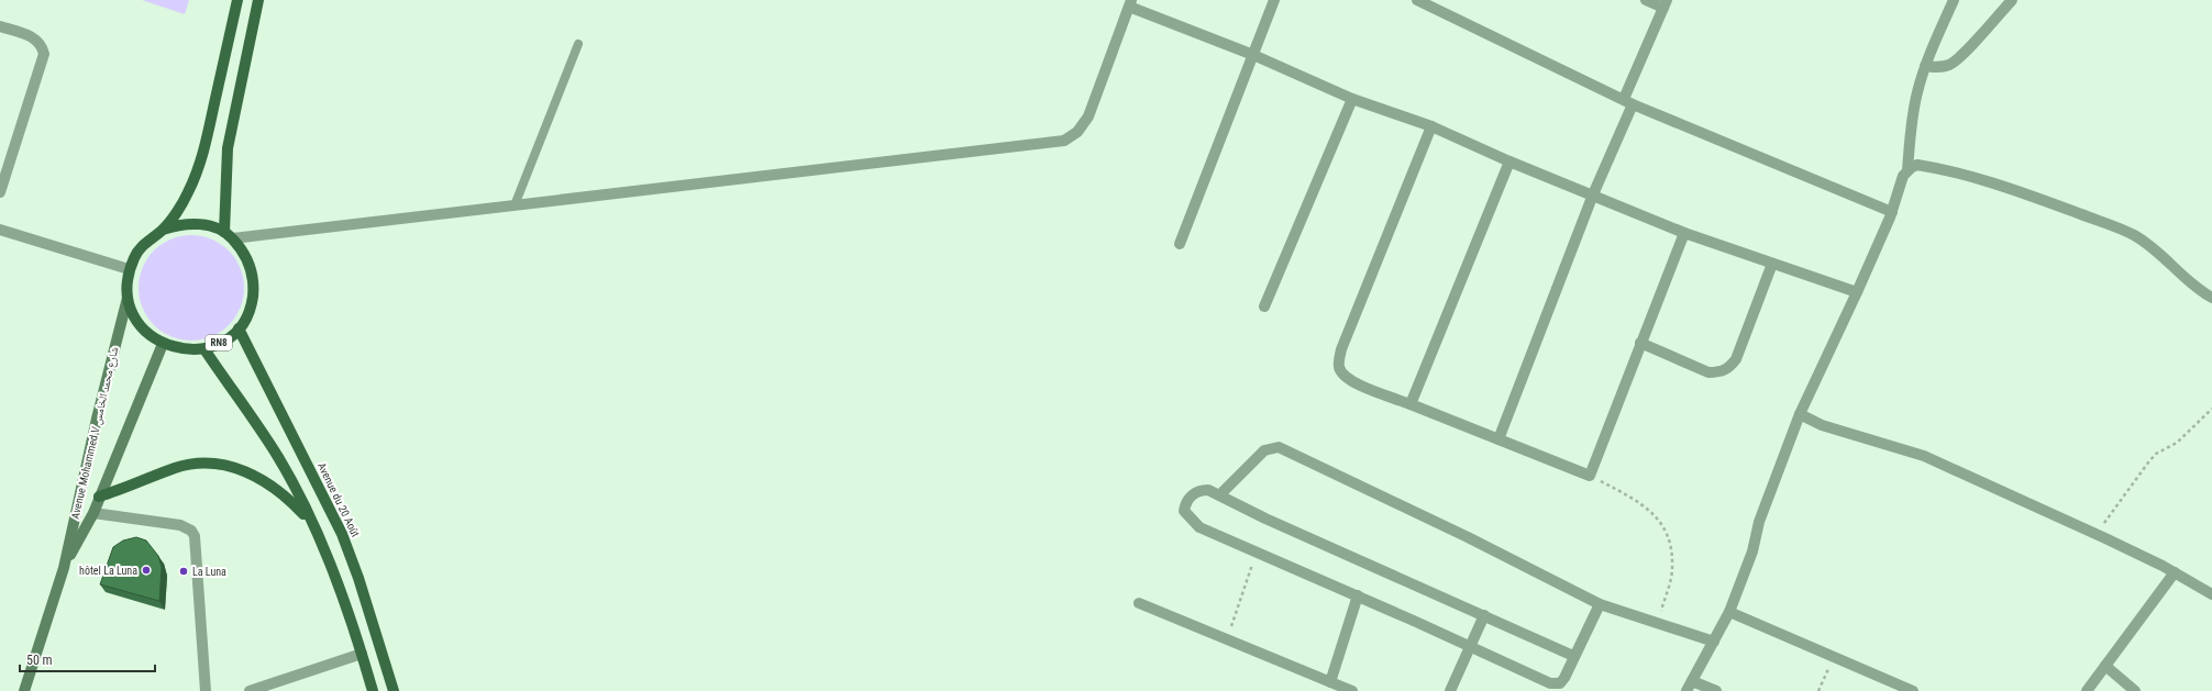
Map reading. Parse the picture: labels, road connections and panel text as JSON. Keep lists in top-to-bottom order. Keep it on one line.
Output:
{"streets":{"main road":["RN8","Avenue Mohammed V شارع محمد الخامس","Avenue du 20 Août"]},"crossings":[["RN8","Avenue Mohammed V شارع محمد الخامس"],["RN8","Avenue du 20 Août"],["Avenue Mohammed V شارع محمد الخامس","Avenue du 20 Août"]],"places":["hôtel La Luna","La Luna"],"scale_bar":"50 m"}
